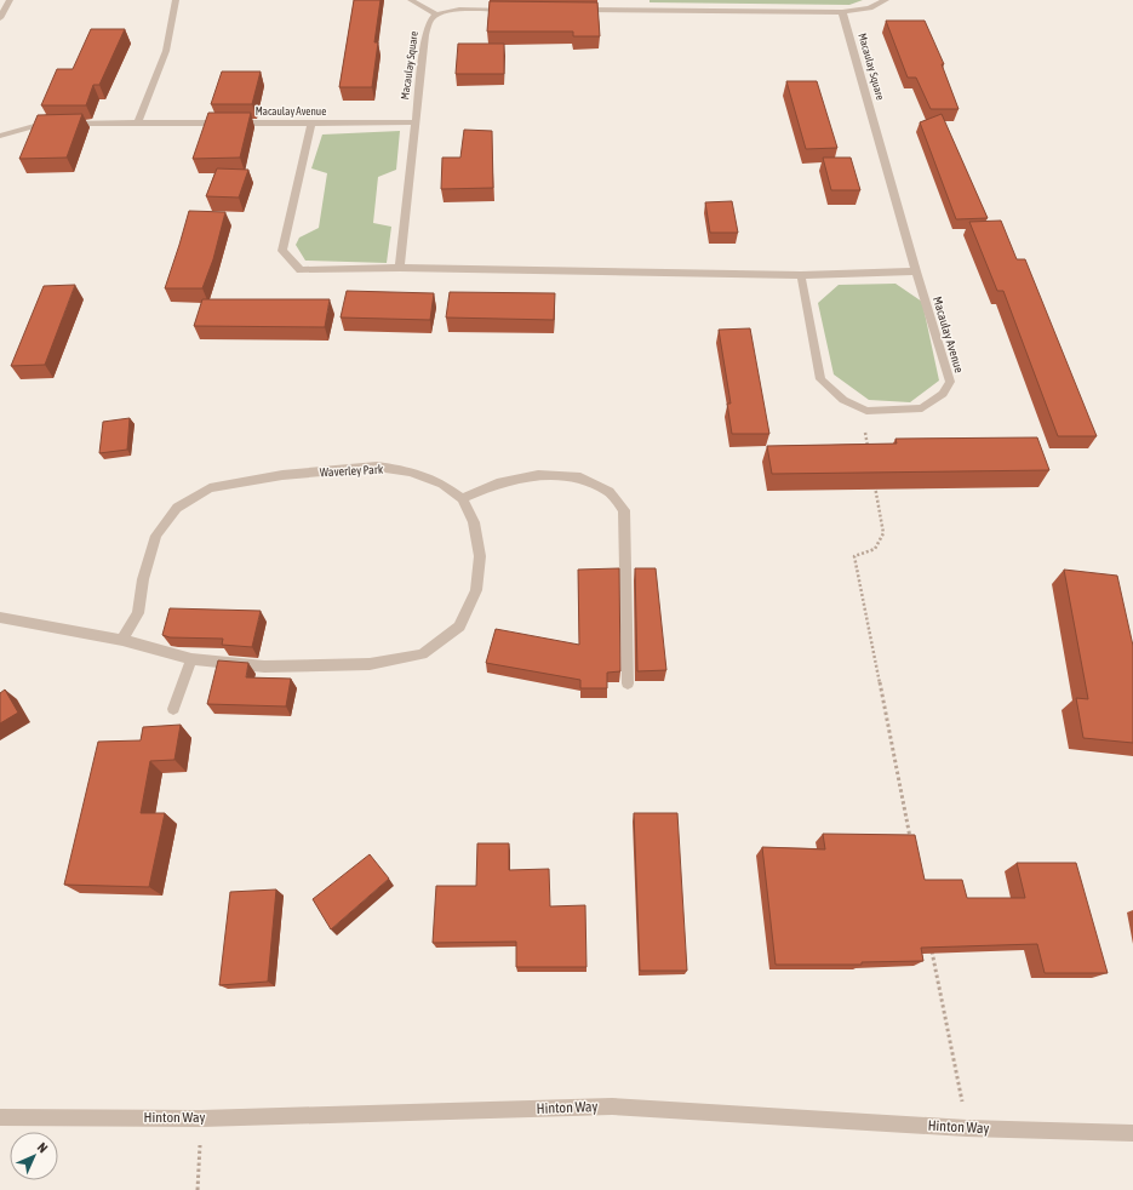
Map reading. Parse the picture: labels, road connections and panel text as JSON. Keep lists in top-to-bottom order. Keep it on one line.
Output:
{"streets":{"street":["Macaulay Square","Macaulay Avenue","Waverley Park","Hinton Way"]},"crossings":[["Macaulay Square","Macaulay Avenue"]],"north":"top right"}
